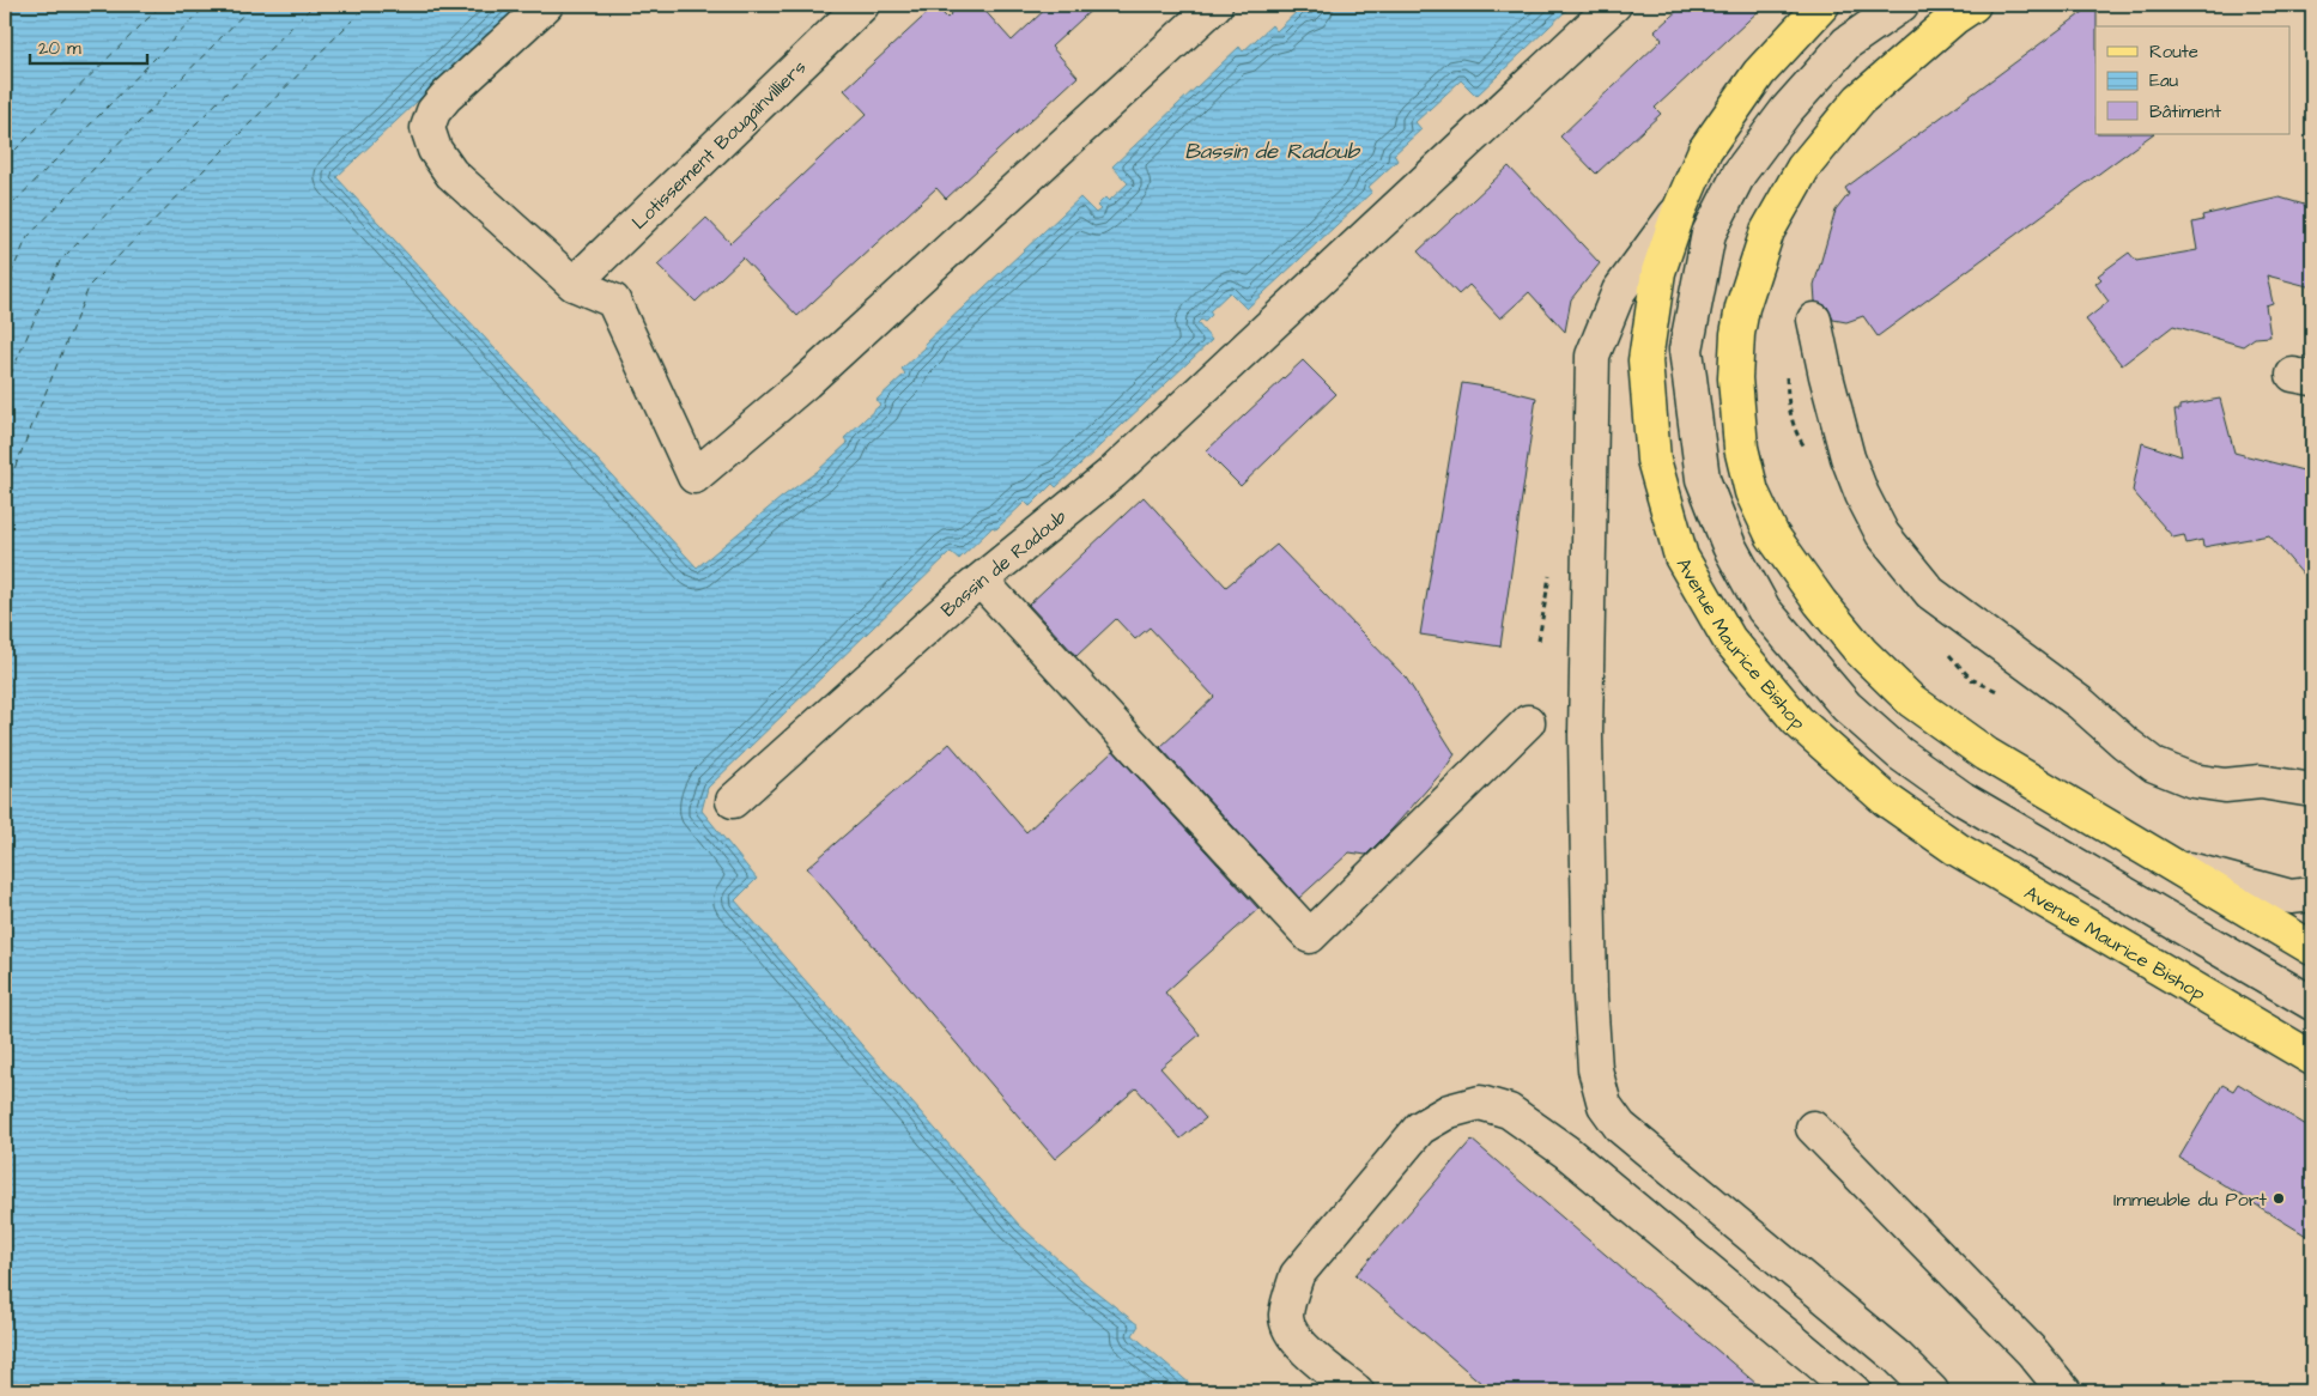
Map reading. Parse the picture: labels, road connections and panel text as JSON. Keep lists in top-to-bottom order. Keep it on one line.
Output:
{"streets":{"main road":["Avenue Maurice Bishop"],"street":["Lotissement Bougainvilliers","Bassin de Radoub"]},"water":["Bassin de Radoub"],"places":["Immeuble du Port"],"legend":["Route","Eau","Bâtiment"],"scale_bar":"20 m"}
